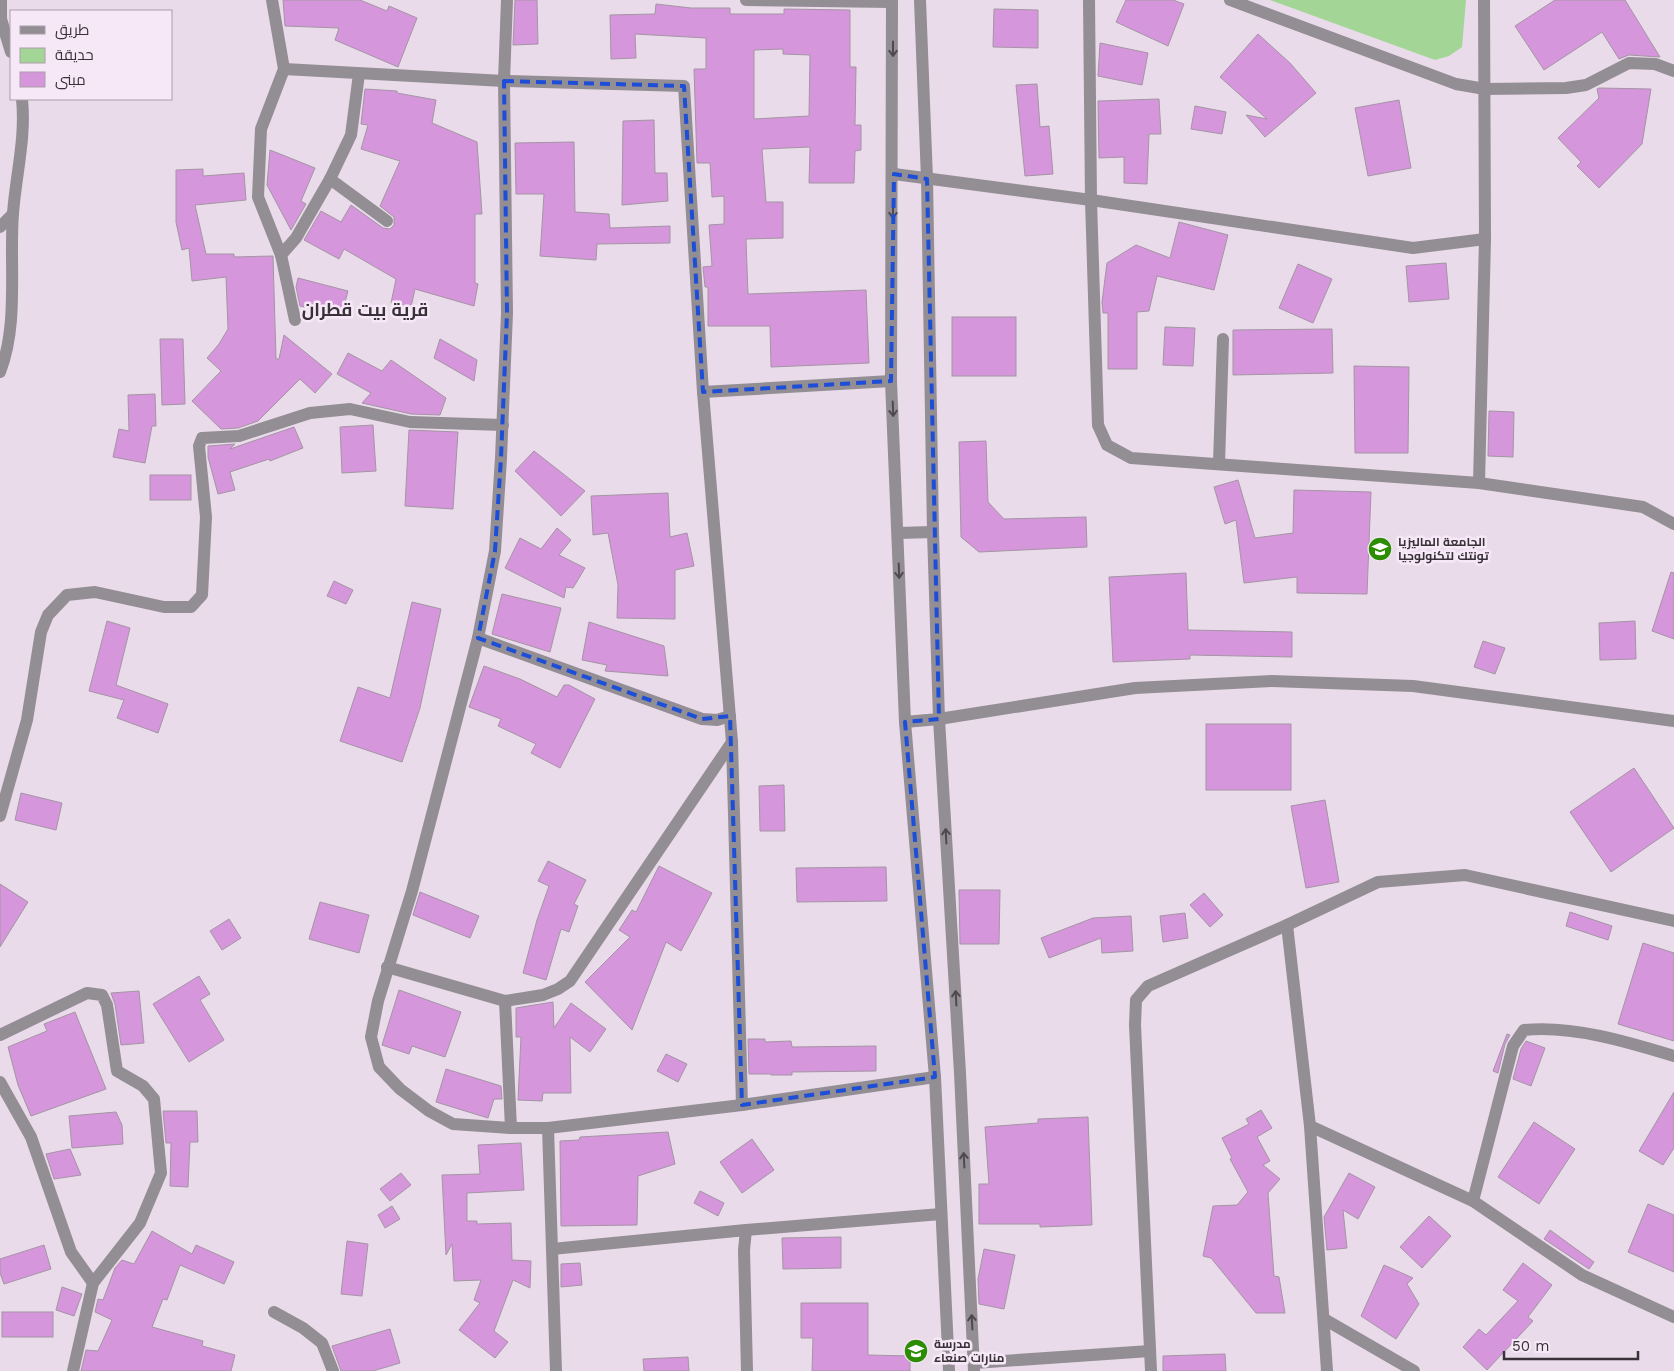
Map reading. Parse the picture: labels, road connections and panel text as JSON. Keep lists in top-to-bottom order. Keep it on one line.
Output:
{"districts":["قرية بيت قطران"],"places":{"school or university":["الجامعة الماليزيا تونتك لتكنولوجيا","مدرسة منارات صنعاء"]},"legend":["طريق","حديقة","مبنى"],"scale_bar":"50 m"}
